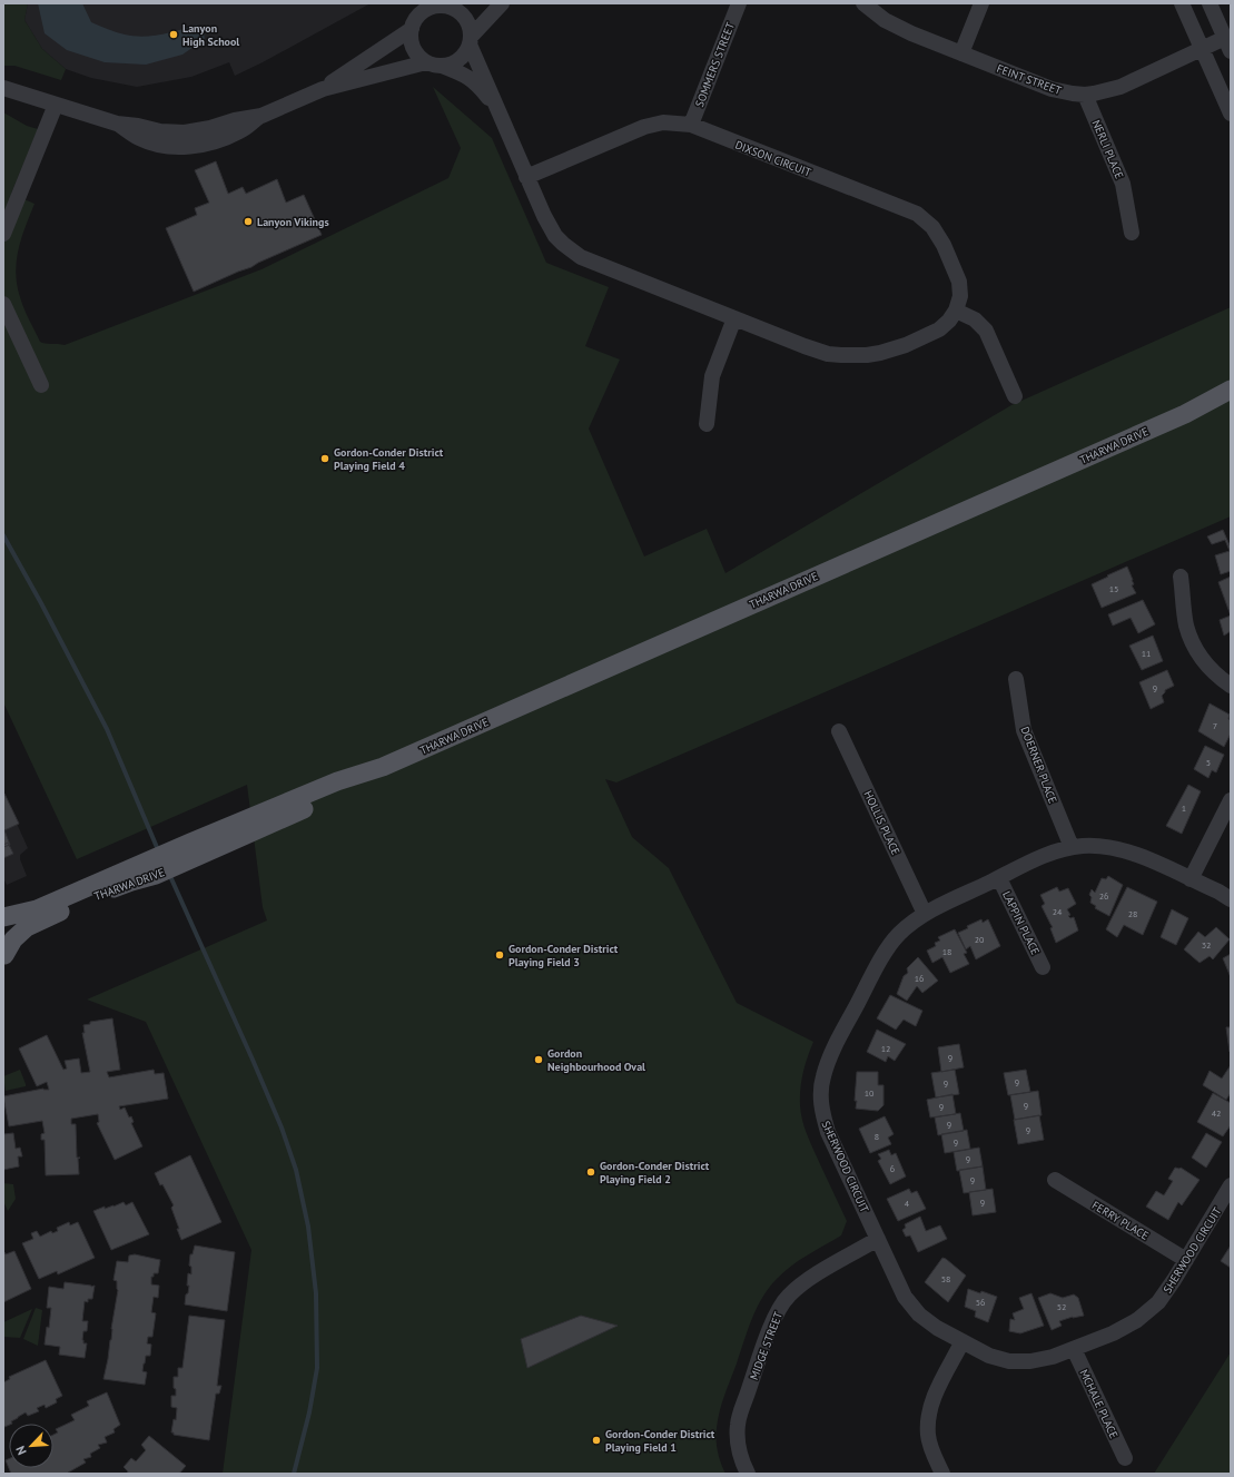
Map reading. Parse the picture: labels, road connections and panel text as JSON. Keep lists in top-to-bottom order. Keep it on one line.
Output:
{"streets":{"main road":["THARWA DRIVE"],"street":["SOMMERS STREET","FEINT STREET","NERLI PLACE","DIXSON CIRCUIT","DOERNER PLACE","HOLLIS PLACE","LAPPIN PLACE","SHERWOOD CIRCUIT","FERRY PLACE","MIDGE STREET","MCHALE PLACE"]},"crossings":[["SOMMERS STREET","DIXSON CIRCUIT"],["FEINT STREET","NERLI PLACE"],["DOERNER PLACE","SHERWOOD CIRCUIT"],["HOLLIS PLACE","SHERWOOD CIRCUIT"],["LAPPIN PLACE","SHERWOOD CIRCUIT"],["SHERWOOD CIRCUIT","FERRY PLACE"],["SHERWOOD CIRCUIT","MIDGE STREET"],["SHERWOOD CIRCUIT","MCHALE PLACE"]],"places":["Lanyon High School","Lanyon Vikings","Gordon-Conder District Playing Field 4","Gordon-Conder District Playing Field 3","Gordon Neighbourhood Oval","Gordon-Conder District Playing Field 2","Gordon-Conder District Playing Field 1"],"house_numbers":["15","11","9","7","5","1","26","24","28","20","32","18","16","12","9","9","9","10","9","9","42","9","9","8","9","9","6","9","9","4","58","56","52"],"north":"bottom left"}
